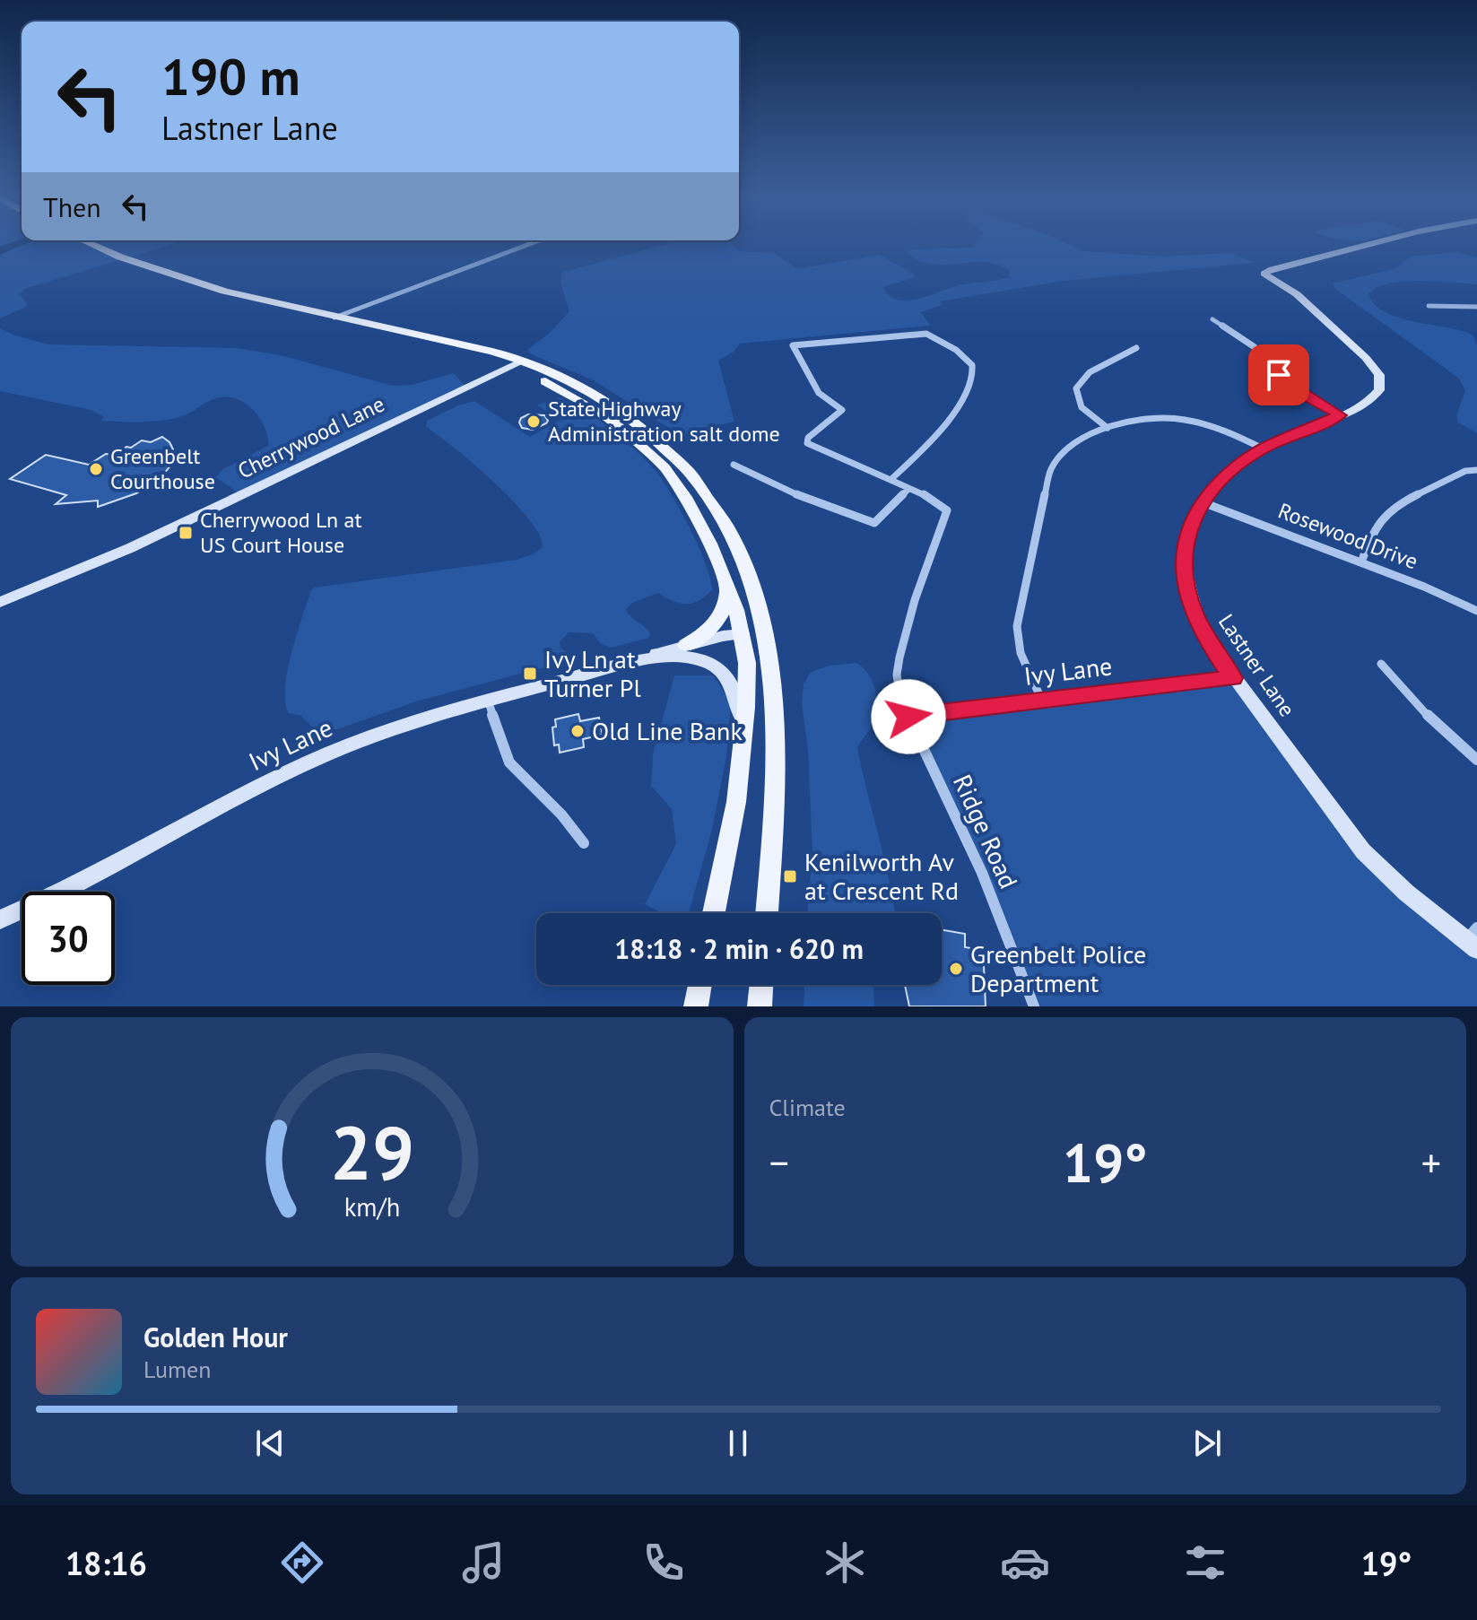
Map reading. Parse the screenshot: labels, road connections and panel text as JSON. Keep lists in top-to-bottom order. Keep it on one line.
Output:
{"streets":{"street":["Cherrywood Lane","Rosewood Drive","Lastner Lane","Ivy Lane","Ridge Road"]},"crossings":[["Rosewood Drive","Lastner Lane"],["Lastner Lane","Ivy Lane"],["Ivy Lane","Ridge Road"]],"places":{"other":["State Highway Administration salt dome","Greenbelt Courthouse","Old Line Bank","Greenbelt Police Department"],"transit":["Cherrywood Ln at US Court House","Ivy Ln at Turner Pl","Kenilworth Av at Crescent Rd"]},"page":{"turn":["190 m","Lastner Lane"],"then":"Then","limit":"30","trip":"18:18 · 2 min · 620 m","tile":"Climate","heat":["−","19°","+"],"song":["Golden Hour","Lumen"],"tabs":["18:16","19°"],"gauge":["29","km/h"]}}
